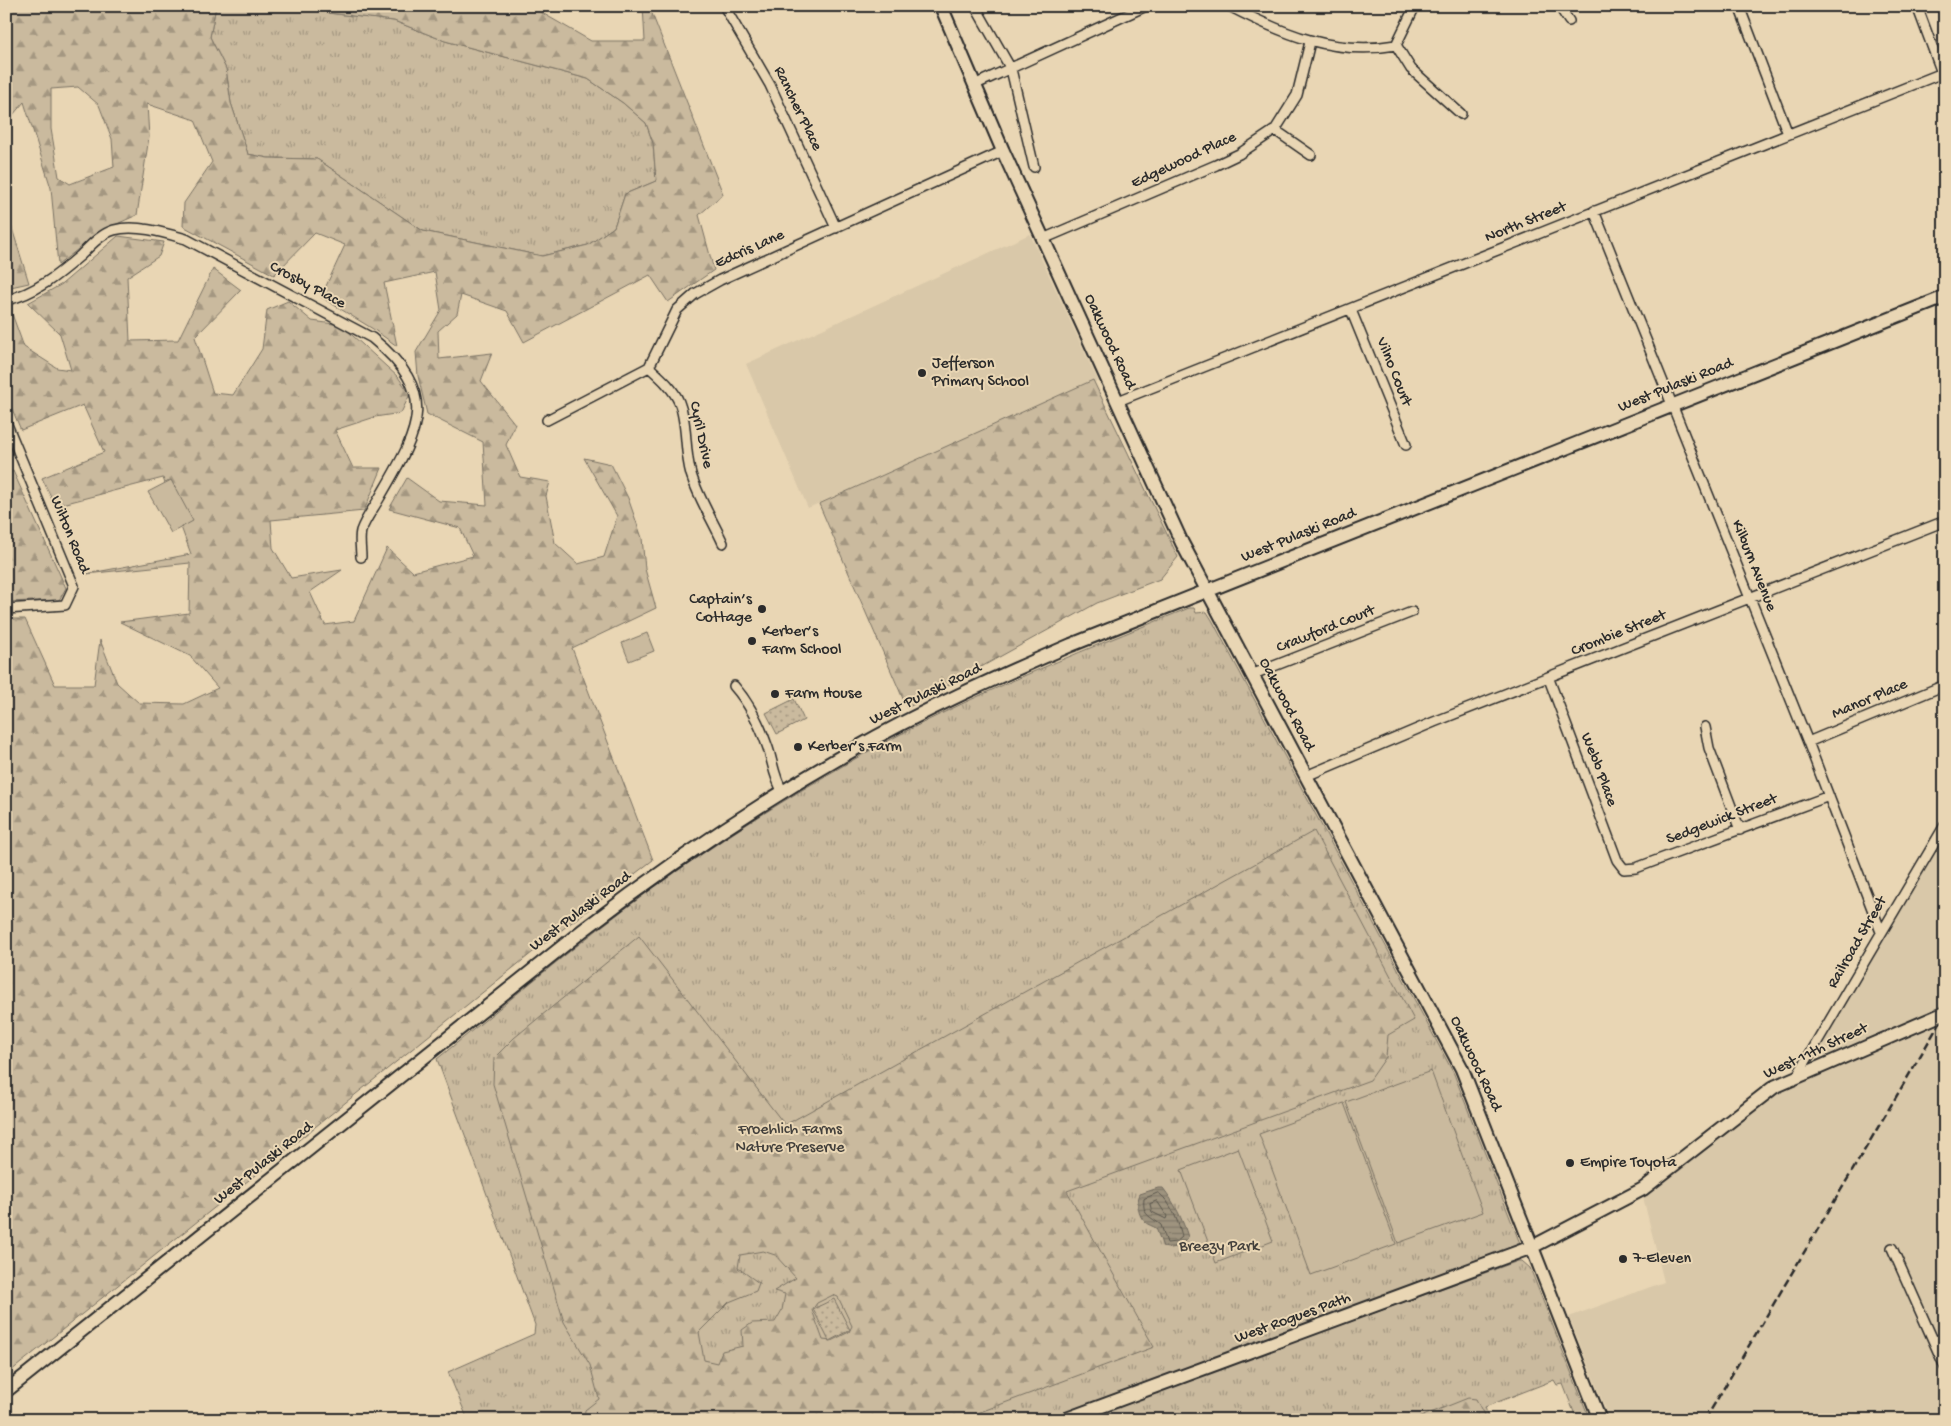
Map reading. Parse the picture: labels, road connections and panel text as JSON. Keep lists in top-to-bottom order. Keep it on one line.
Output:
{"streets":{"main road":["Oakwood Road","West Pulaski Road","West 11th Street","West Rogues Path"],"street":["Rancher Place","Edgewood Place","North Street","Edcris Lane","Crosby Place","Vilno Court","Cyril Drive","Wilton Road","Kilburn Avenue","Crawford Court","Crombie Street","Manor Place","Webb Place","Sedgewick Street","Railroad Street"]},"crossings":[["Rancher Place","Edcris Lane"],["Edgewood Place","Oakwood Road"],["North Street","Oakwood Road"],["North Street","Vilno Court"],["North Street","Kilburn Avenue"],["Edcris Lane","Oakwood Road"],["Edcris Lane","Cyril Drive"],["Oakwood Road","West Pulaski Road"],["Oakwood Road","Crawford Court"],["Oakwood Road","Crombie Street"],["Oakwood Road","West 11th Street"],["Oakwood Road","West Rogues Path"],["West Pulaski Road","Kilburn Avenue"],["Kilburn Avenue","Crombie Street"],["Kilburn Avenue","Manor Place"],["Kilburn Avenue","Sedgewick Street"],["Kilburn Avenue","Railroad Street"],["Crombie Street","Webb Place"],["Webb Place","Sedgewick Street"],["Railroad Street","West 11th Street"],["West 11th Street","West Rogues Path"]],"parks":["Froehlich Farms Nature Preserve","Breezy Park"],"places":["Jefferson Primary School","Captain’s Cottage","Kerber’s Farm School","Farm House","Kerber’s Farm","Empire Toyota","7-Eleven"]}
